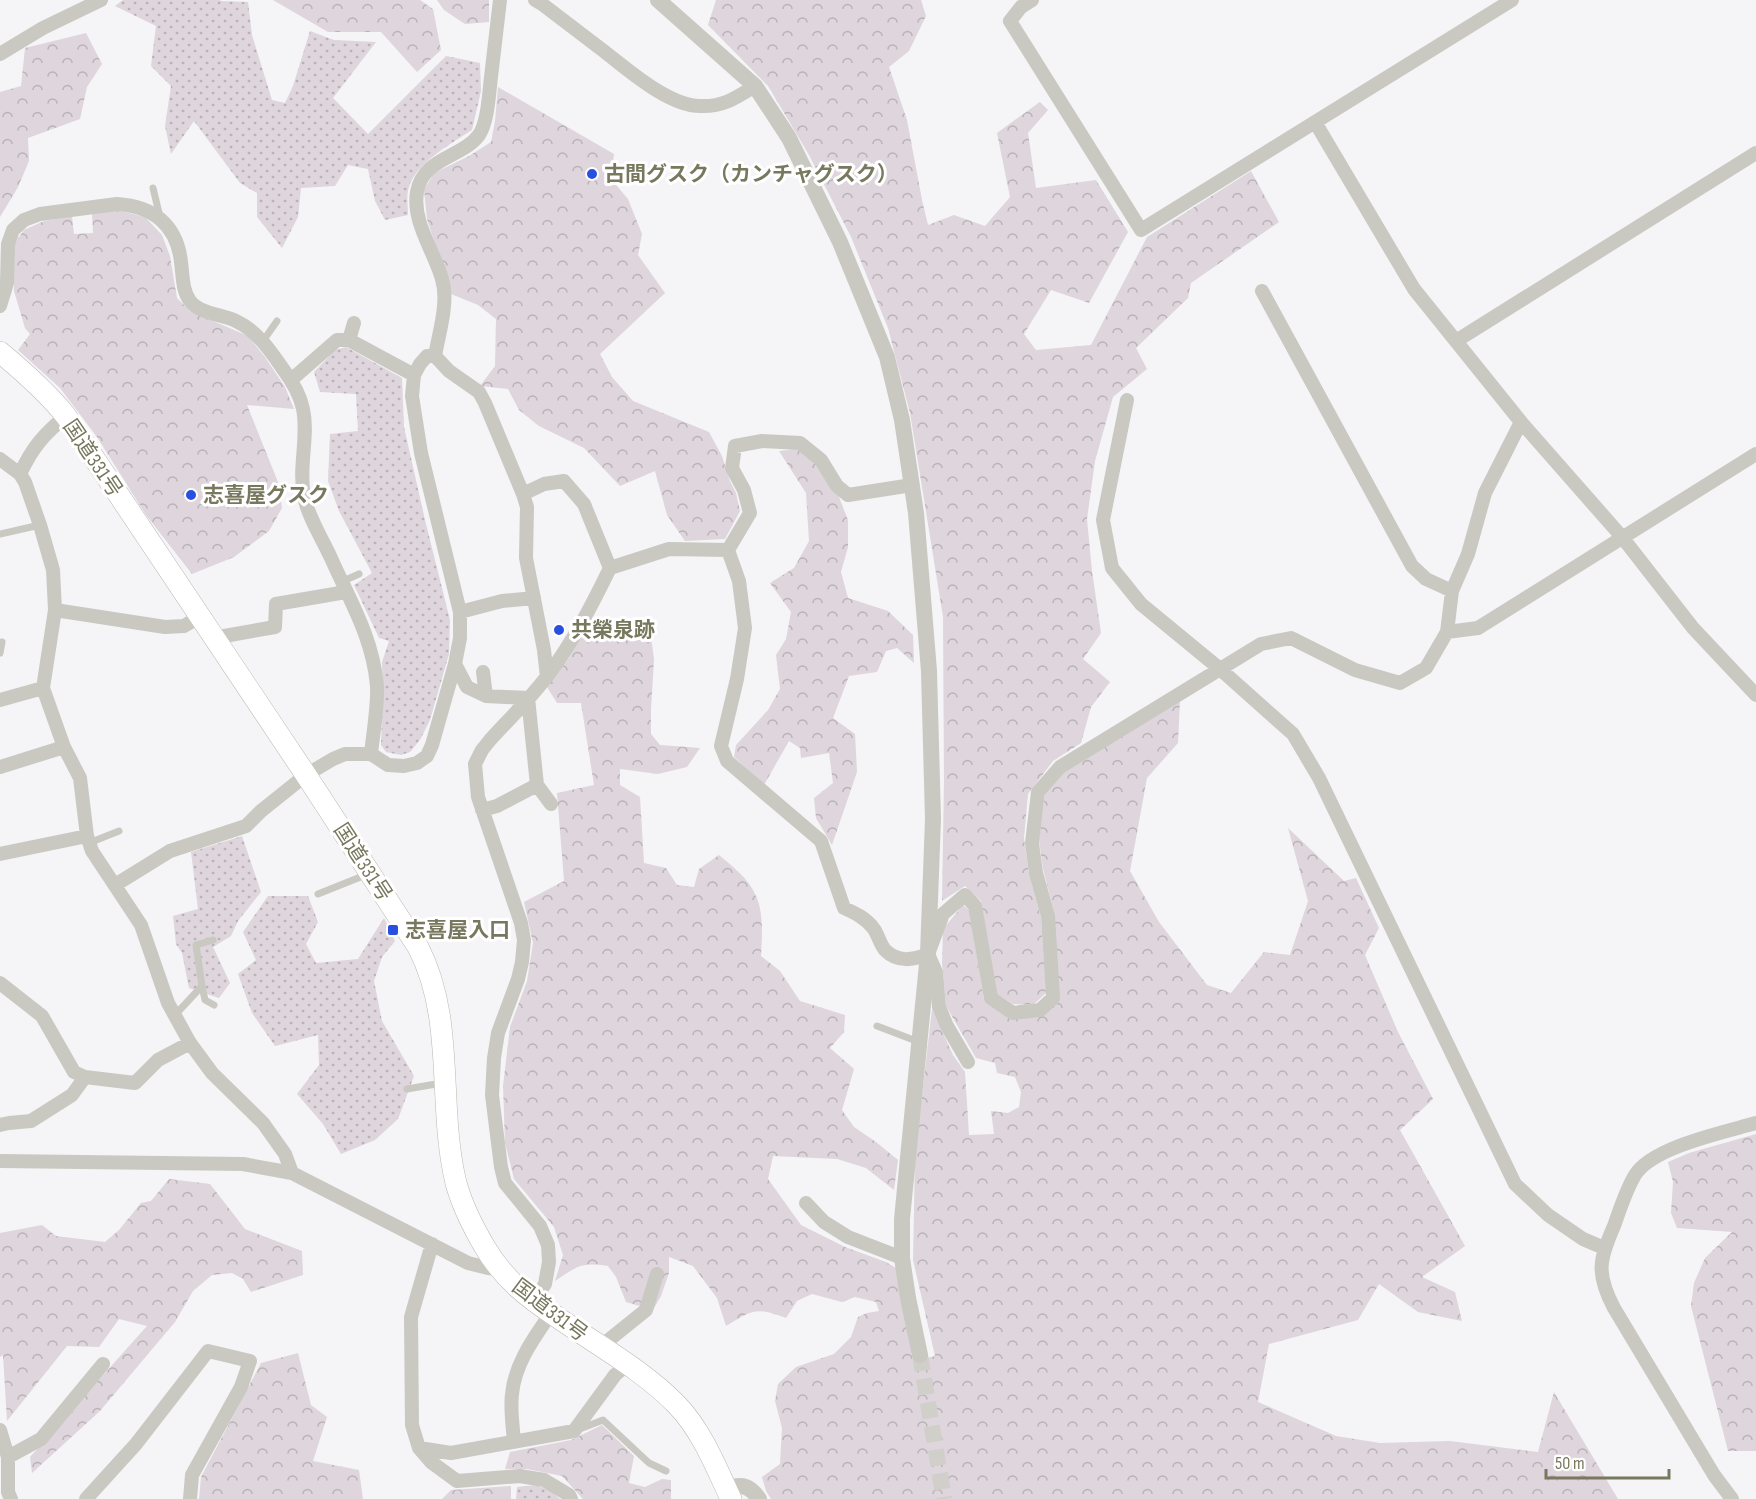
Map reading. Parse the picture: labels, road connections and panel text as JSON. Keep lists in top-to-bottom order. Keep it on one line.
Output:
{"streets":{"highway":["国道331号"]},"places":{"other":["古間グスク（カンチャグスク）","志喜屋グスク","共榮泉跡"],"transit":["志喜屋入口"]},"scale_bar":"50 m"}
